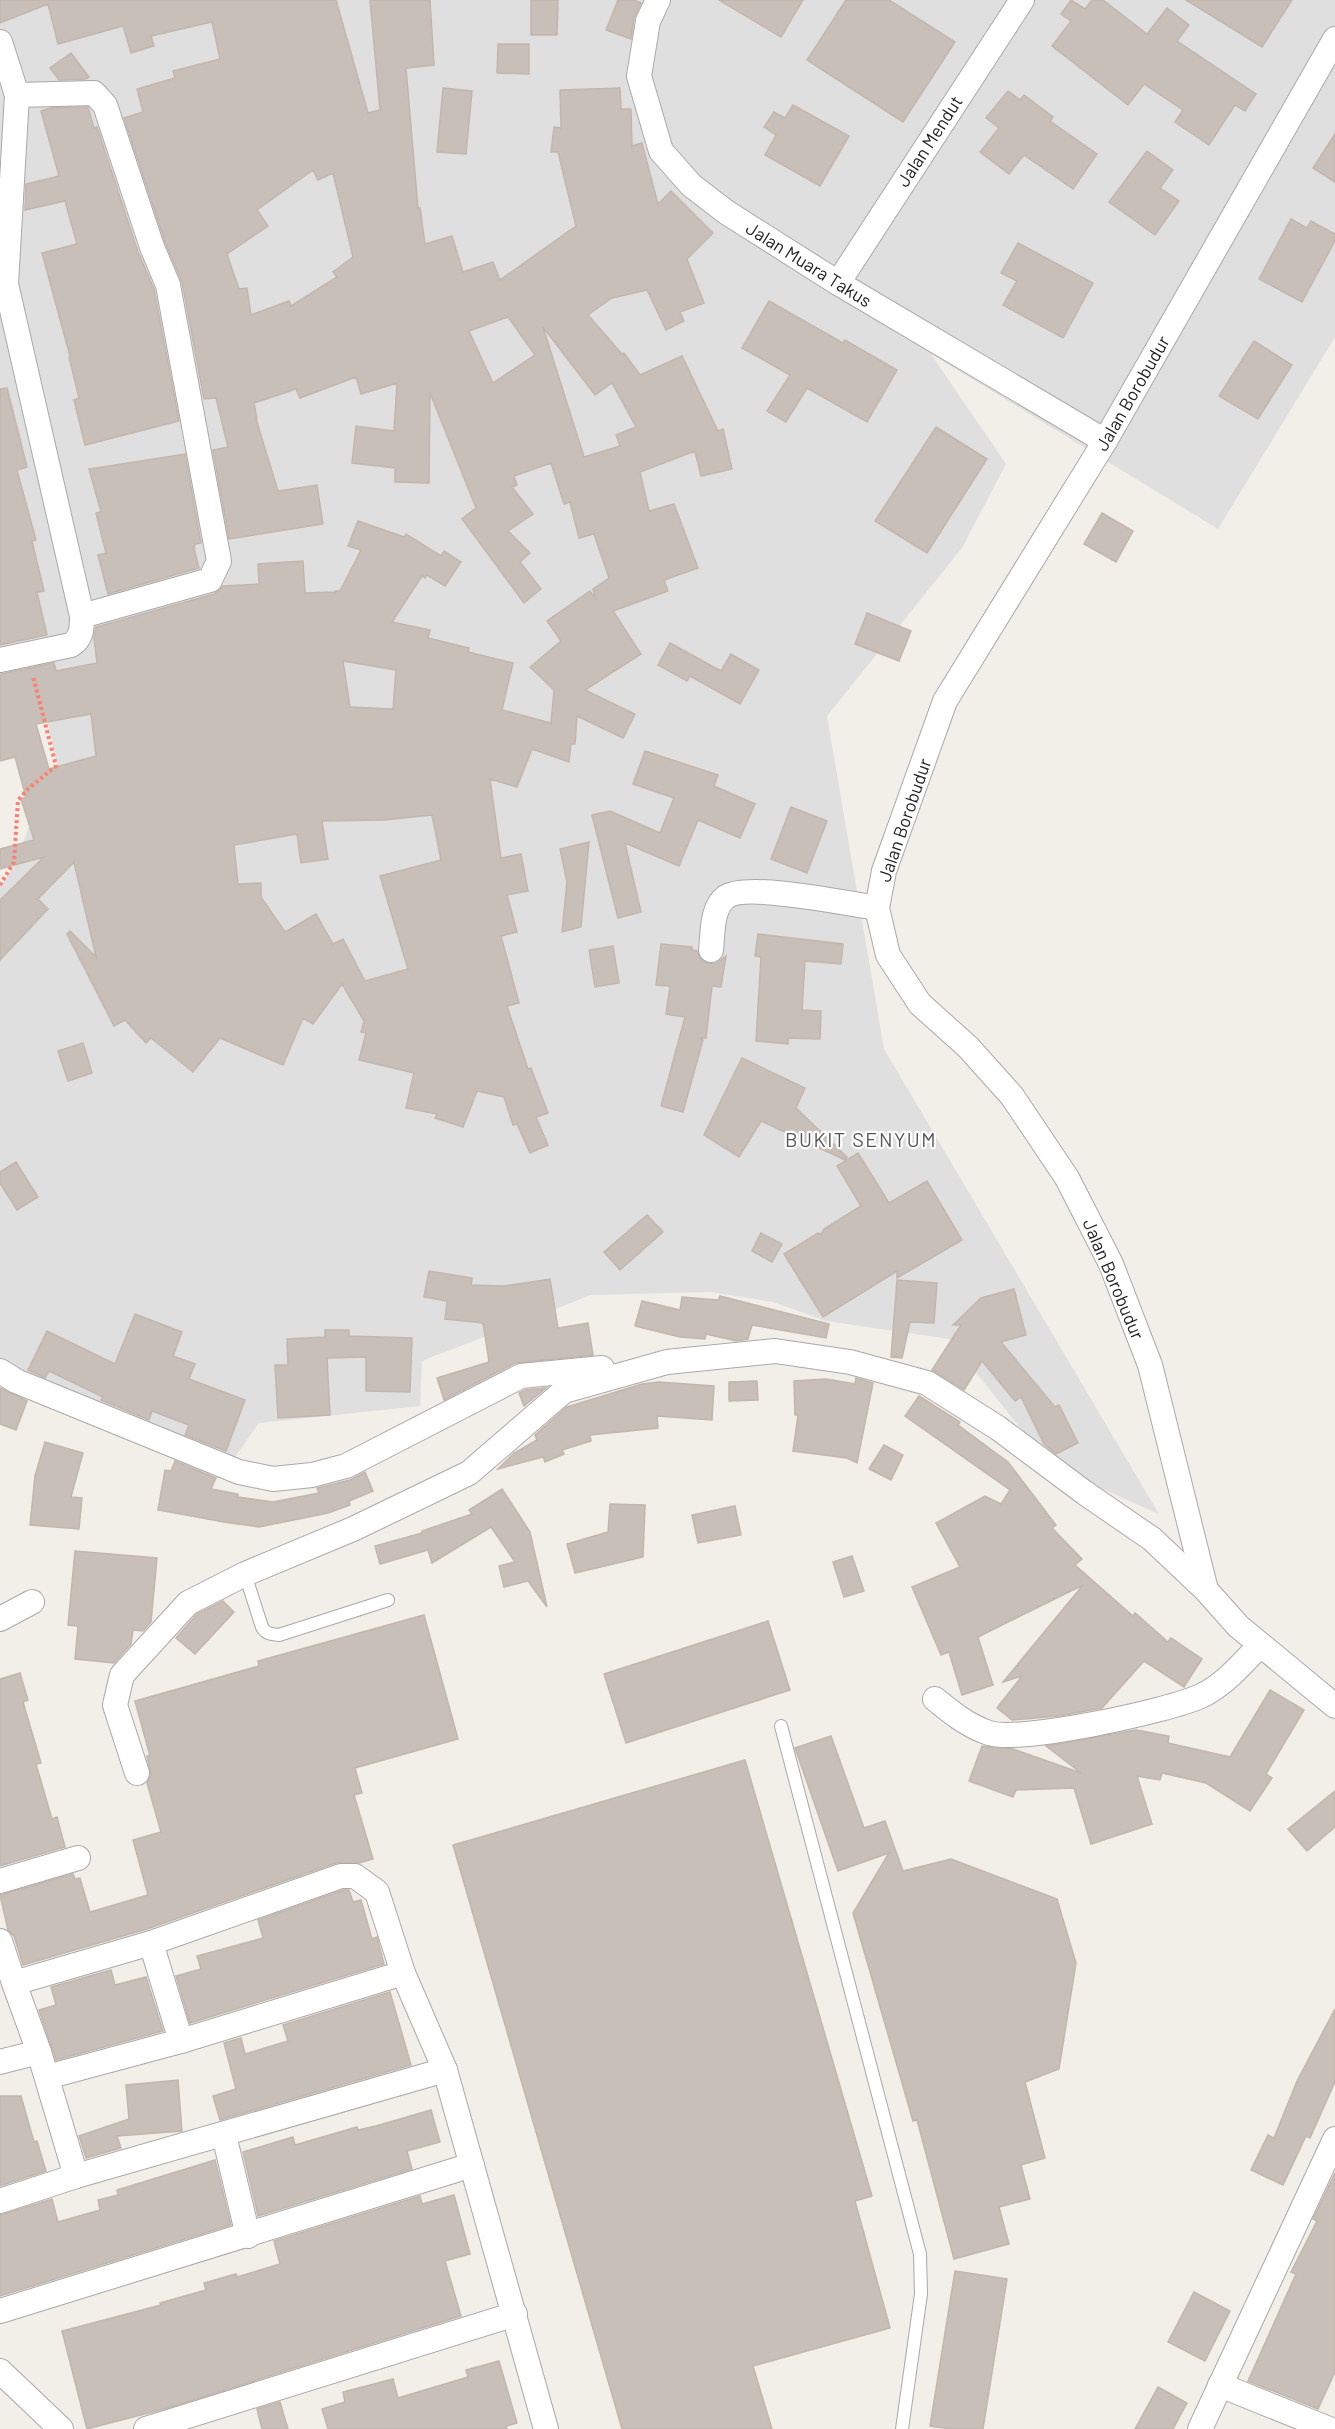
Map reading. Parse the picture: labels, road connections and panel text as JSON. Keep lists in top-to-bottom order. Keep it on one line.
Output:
{"streets":{"street":["Jalan Mendut","Jalan Muara Takus","Jalan Borobudur"]},"crossings":[["Jalan Mendut","Jalan Muara Takus"],["Jalan Muara Takus","Jalan Borobudur"]],"districts":["BUKIT SENYUM"]}
